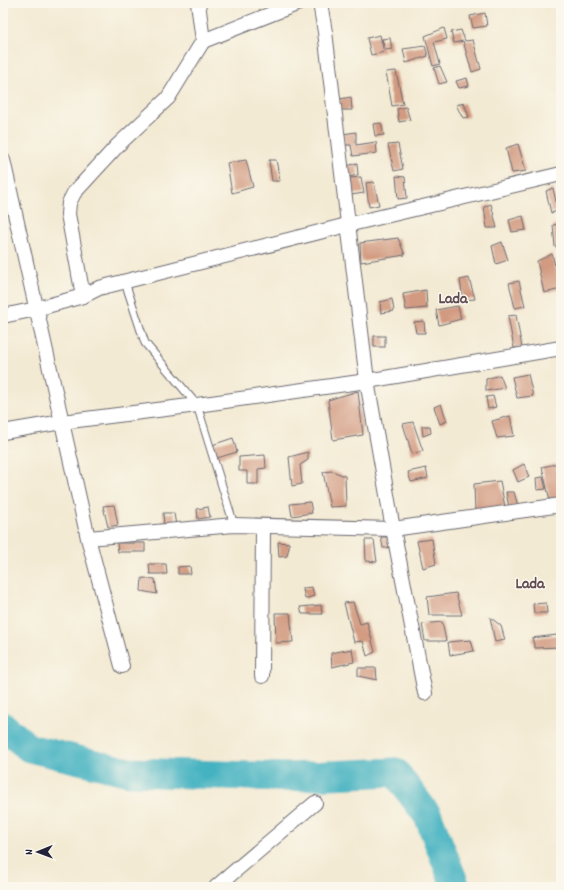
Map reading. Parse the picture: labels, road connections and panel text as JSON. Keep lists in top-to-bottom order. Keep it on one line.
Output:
{"districts":["Lada","Lada"],"north":"left"}
